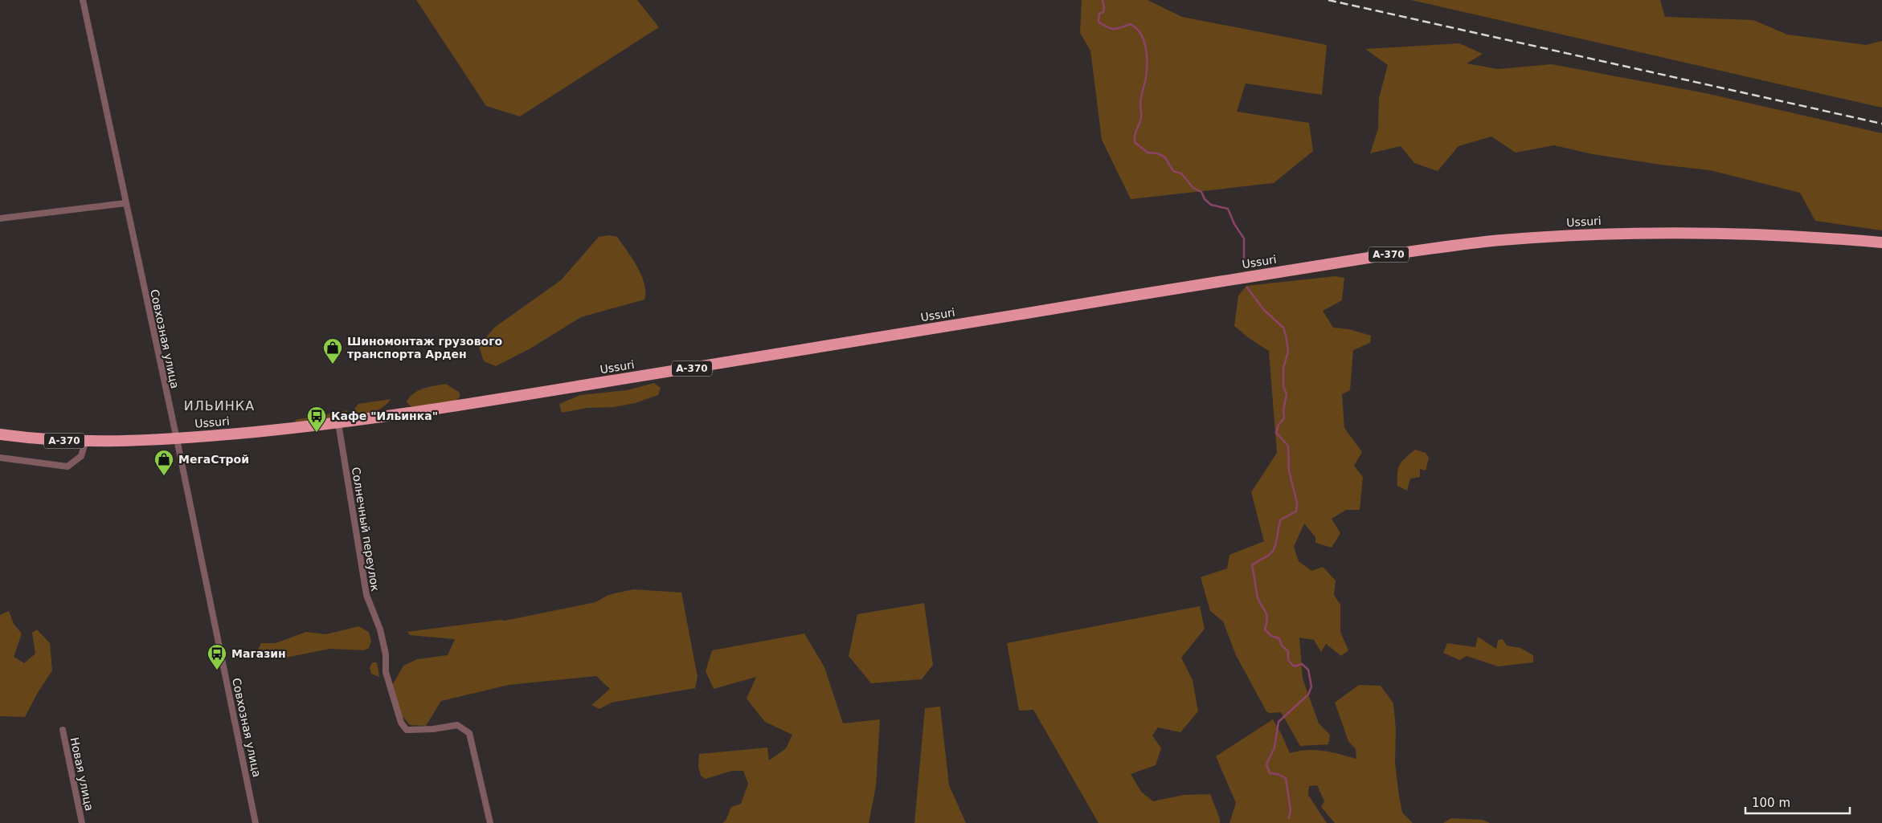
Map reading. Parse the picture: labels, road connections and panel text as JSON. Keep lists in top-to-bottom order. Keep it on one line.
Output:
{"streets":{"highway":["Ussuri","А-370"],"street":["Совхозная улица","Солнечный переулок","Новая улица"]},"crossings":[["Ussuri","Совхозная улица"],["Ussuri","Солнечный переулок"]],"districts":["ИЛЬИНКА"],"places":{"shop":["Шиномонтаж грузового транспорта Арден","МегаСтрой"],"bus stop":["Кафе \"Ильинка\"","Магазин"]},"scale_bar":"100 m"}
